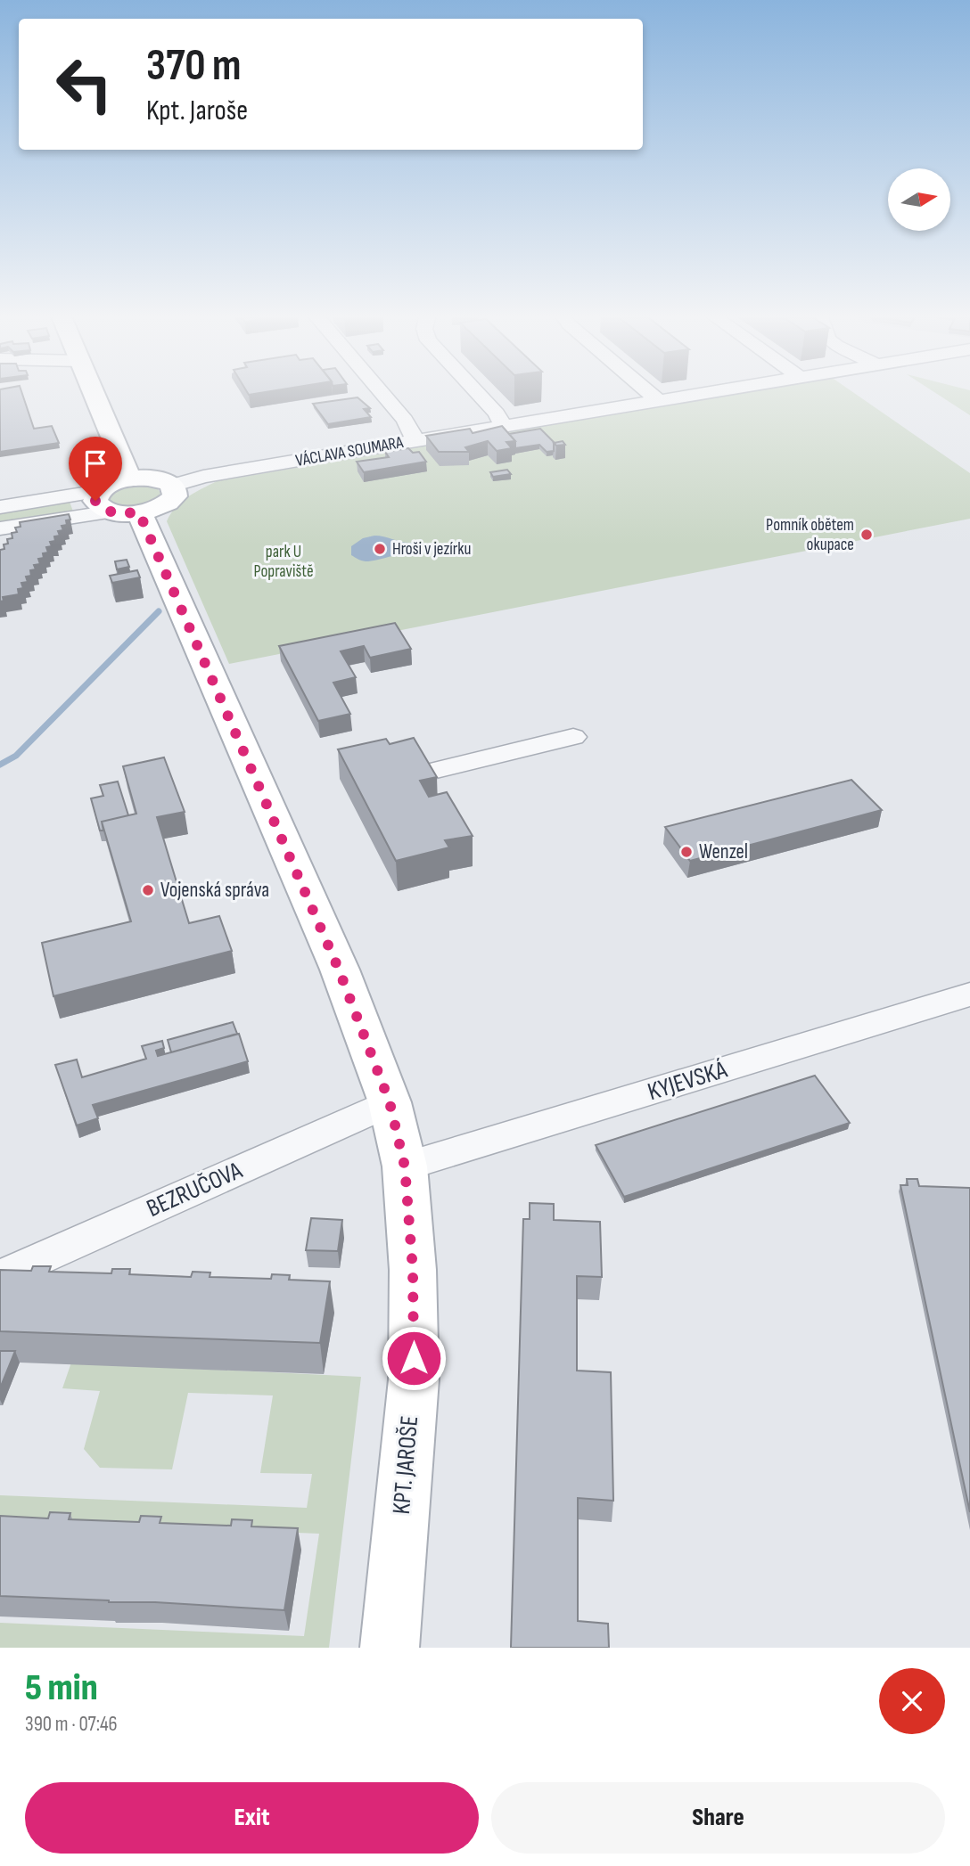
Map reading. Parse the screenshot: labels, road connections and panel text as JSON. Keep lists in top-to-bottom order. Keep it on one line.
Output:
{"streets":{"street":["VÁCLAVA SOUMARA","KYJEVSKÁ","BEZRUČOVA","KPT. JAROŠE"]},"crossings":[["KYJEVSKÁ","KPT. JAROŠE"],["BEZRUČOVA","KPT. JAROŠE"]],"parks":["park U Popraviště"],"places":["Pomník obětem okupace","Hroši v jezírku","Wenzel","Vojenská správa"],"north":"right","page":{"turn":["370 m","Kpt. Jaroše"],"heading":["5 min","390 m · 07:46"],"buttons":["Exit","Share"]}}
